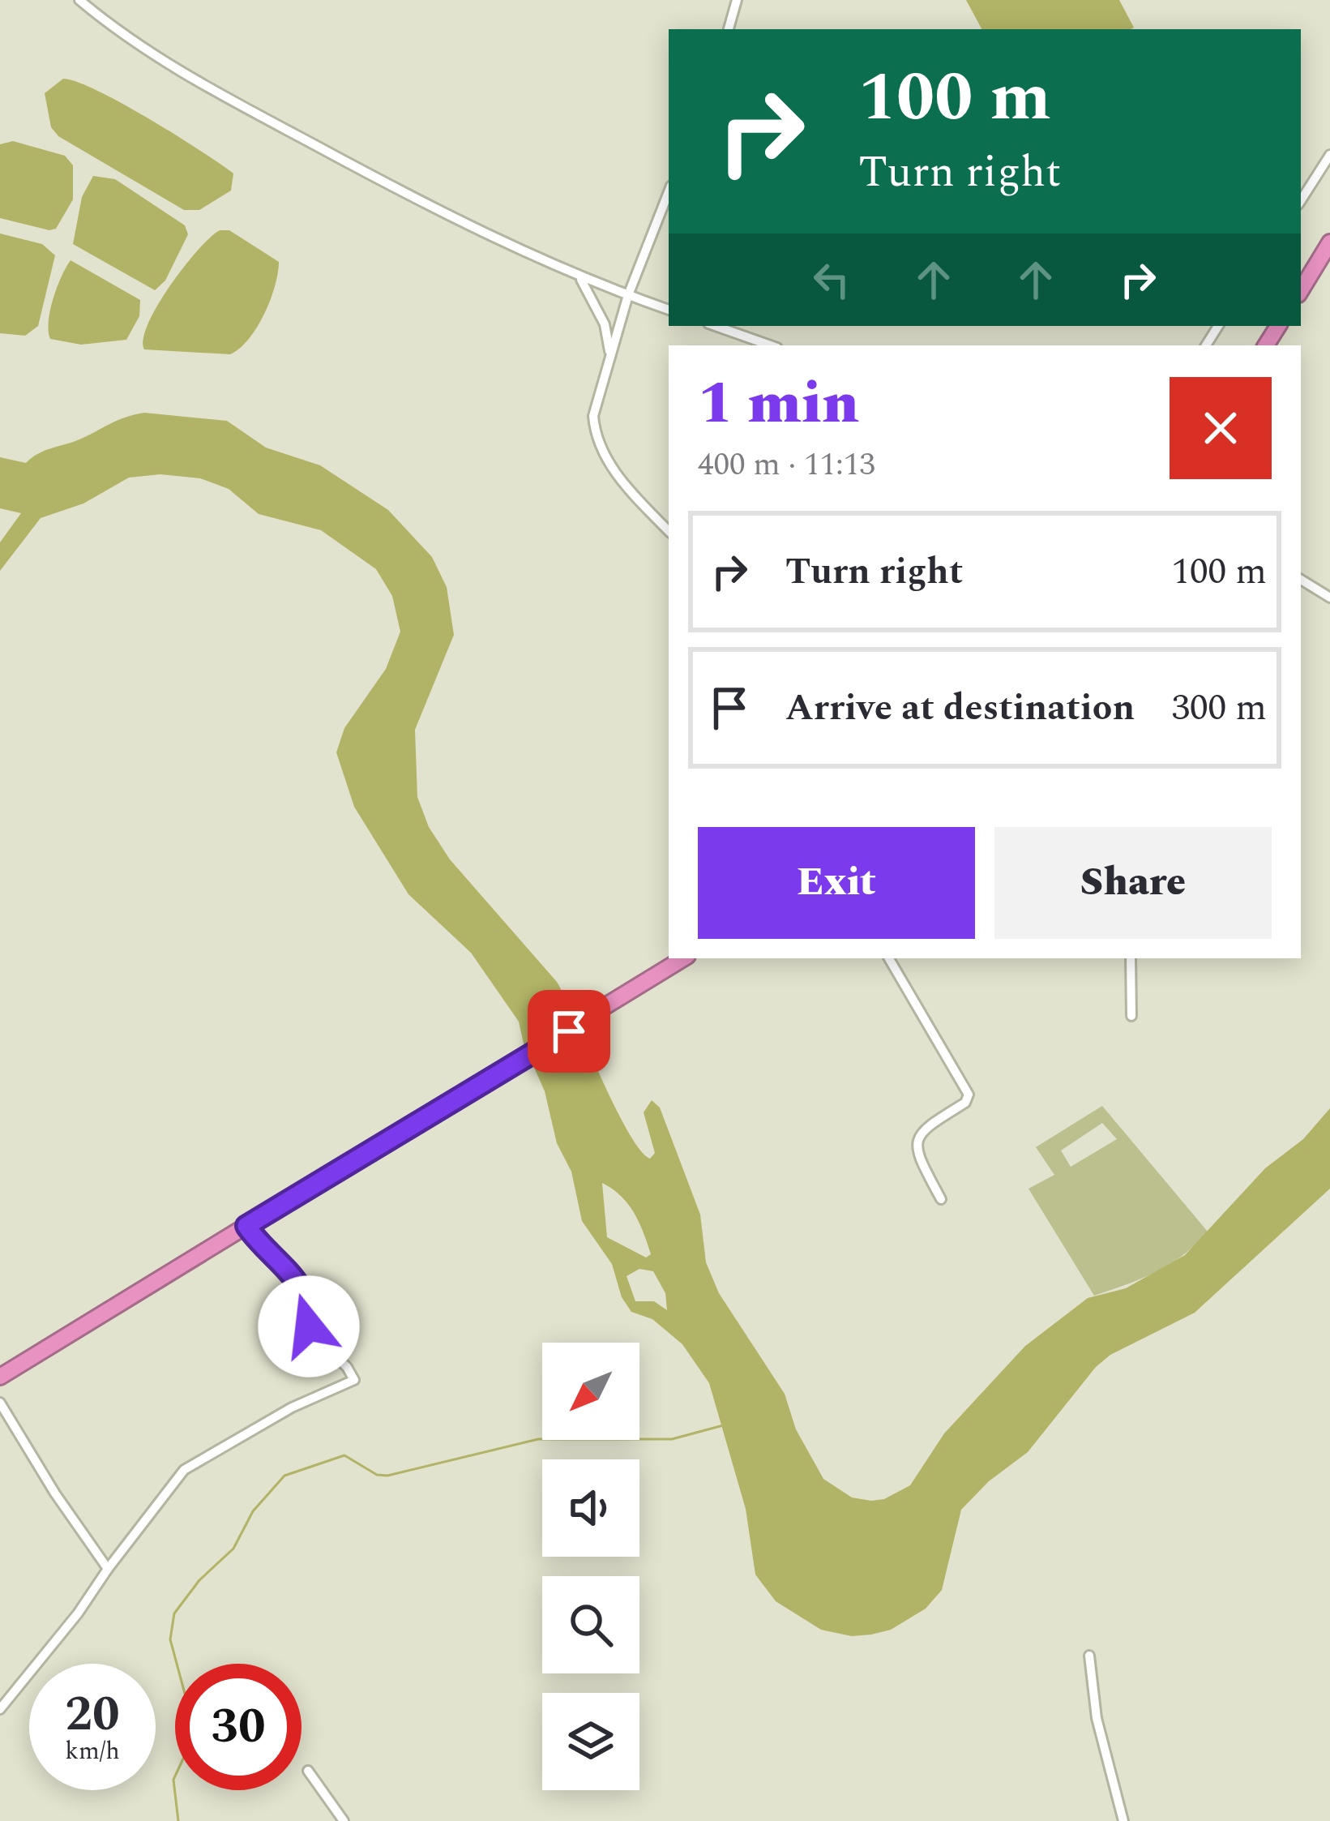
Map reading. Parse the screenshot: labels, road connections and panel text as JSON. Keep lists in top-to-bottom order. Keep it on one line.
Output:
{"north":"bottom left","page":{"turn":["100 m","Turn right"],"heading":["1 min","400 m · 11:13"],"list":[{"name":"Turn right","value":"100 m"},{"name":"Arrive at destination","value":"300 m"}],"buttons":["Exit","Share"],"speed":"20 km/h","limit":"30"}}
